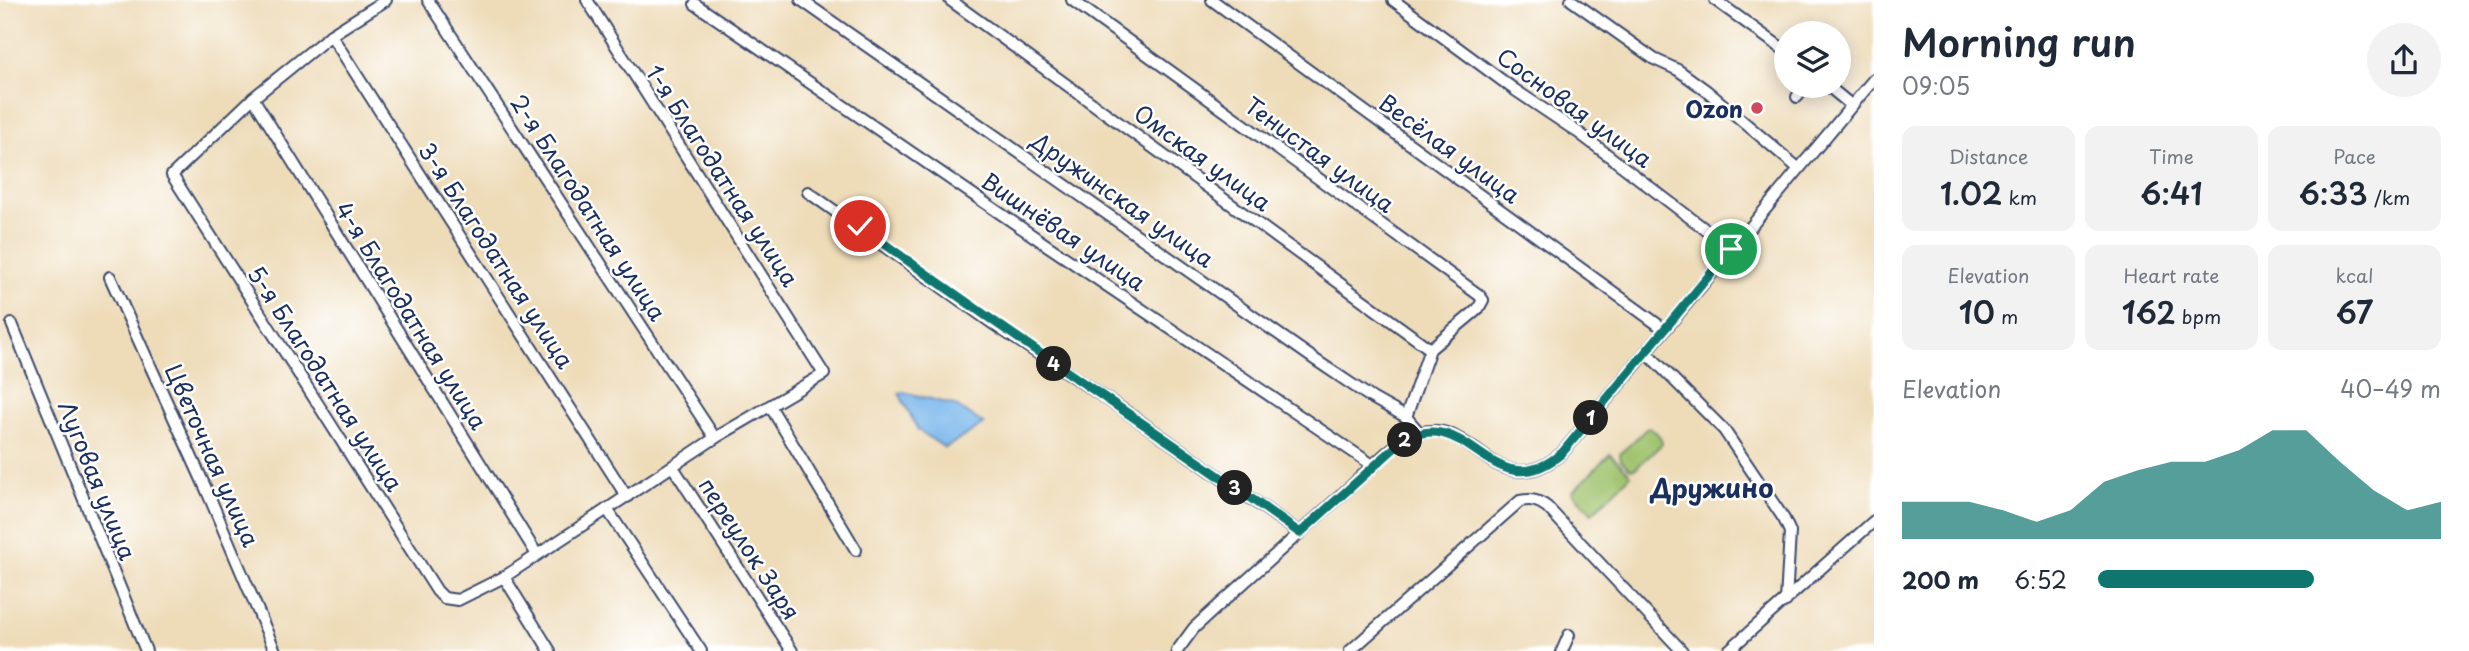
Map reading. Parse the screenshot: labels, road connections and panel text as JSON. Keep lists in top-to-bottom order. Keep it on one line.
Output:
{"streets":{"street":["Сосновая улица","Весёлая улица","Тенистая улица","Омская улица","1-я Благодатная улица","Дружинская улица","2-я Благодатная улица","Вишнёвая улица","3-я Благодатная улица","4-я Благодатная улица","5-я Благодатная улица","Цветочная улица","Луговая улица","переулок Заря"]},"crossings":[["Тенистая улица","Омская улица"],["4-я Благодатная улица","5-я Благодатная улица"]],"districts":["Дружино"],"places":["Ozon"],"page":{"heading":["Morning run","09:05"],"stats":[["Distance","1.02 km"],["Time","6:41"],["Pace","6:33 /km"],["Elevation","10 m"],["Heart rate","162 bpm"],["kcal","67"]],"pins":["4","1","2","3"],"chart":["Elevation","40–49 m"],"list":[{"name":"200 m","note":"6:52"}]}}
